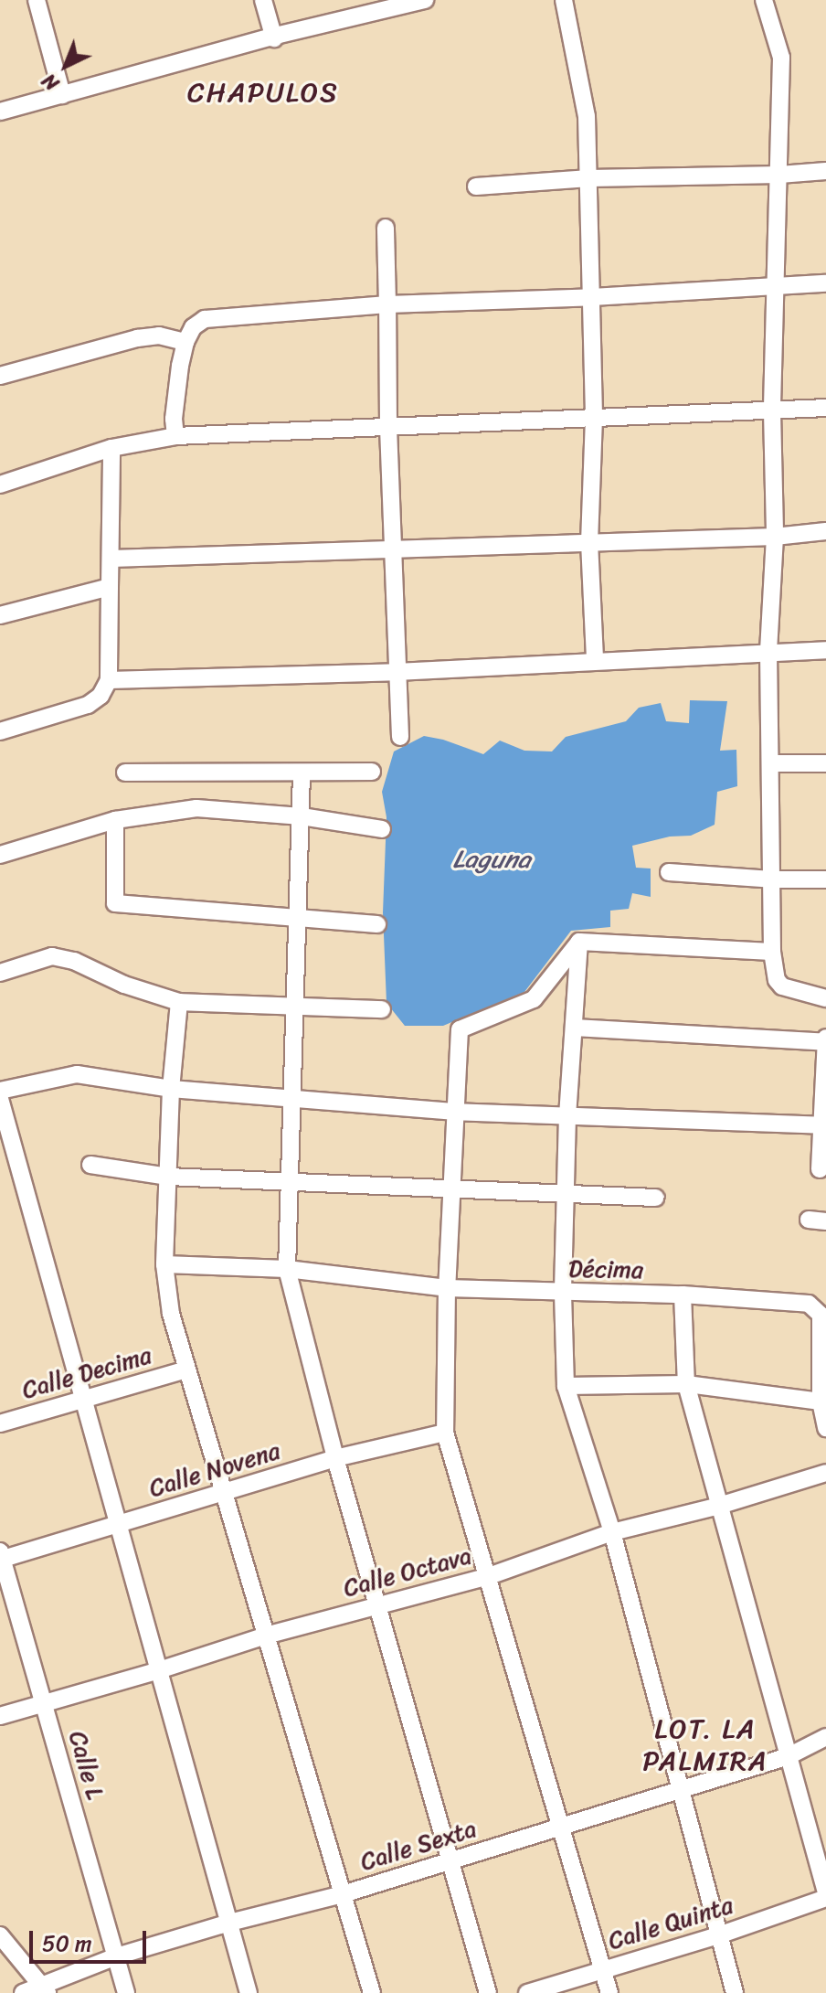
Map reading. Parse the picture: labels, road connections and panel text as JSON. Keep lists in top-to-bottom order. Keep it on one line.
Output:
{"streets":{"street":["Décima","Calle Decima","Calle Novena","Calle Octava","Calle L","Calle Sexta","Calle Quinta"]},"crossings":[["Calle Novena","Calle L"],["Calle Octava","Calle L"],["Calle L","Calle Sexta"]],"districts":["CHAPULOS","LOT. LA PALMIRA"],"water":["Laguna"],"scale_bar":"50 m","north":"bottom left"}
